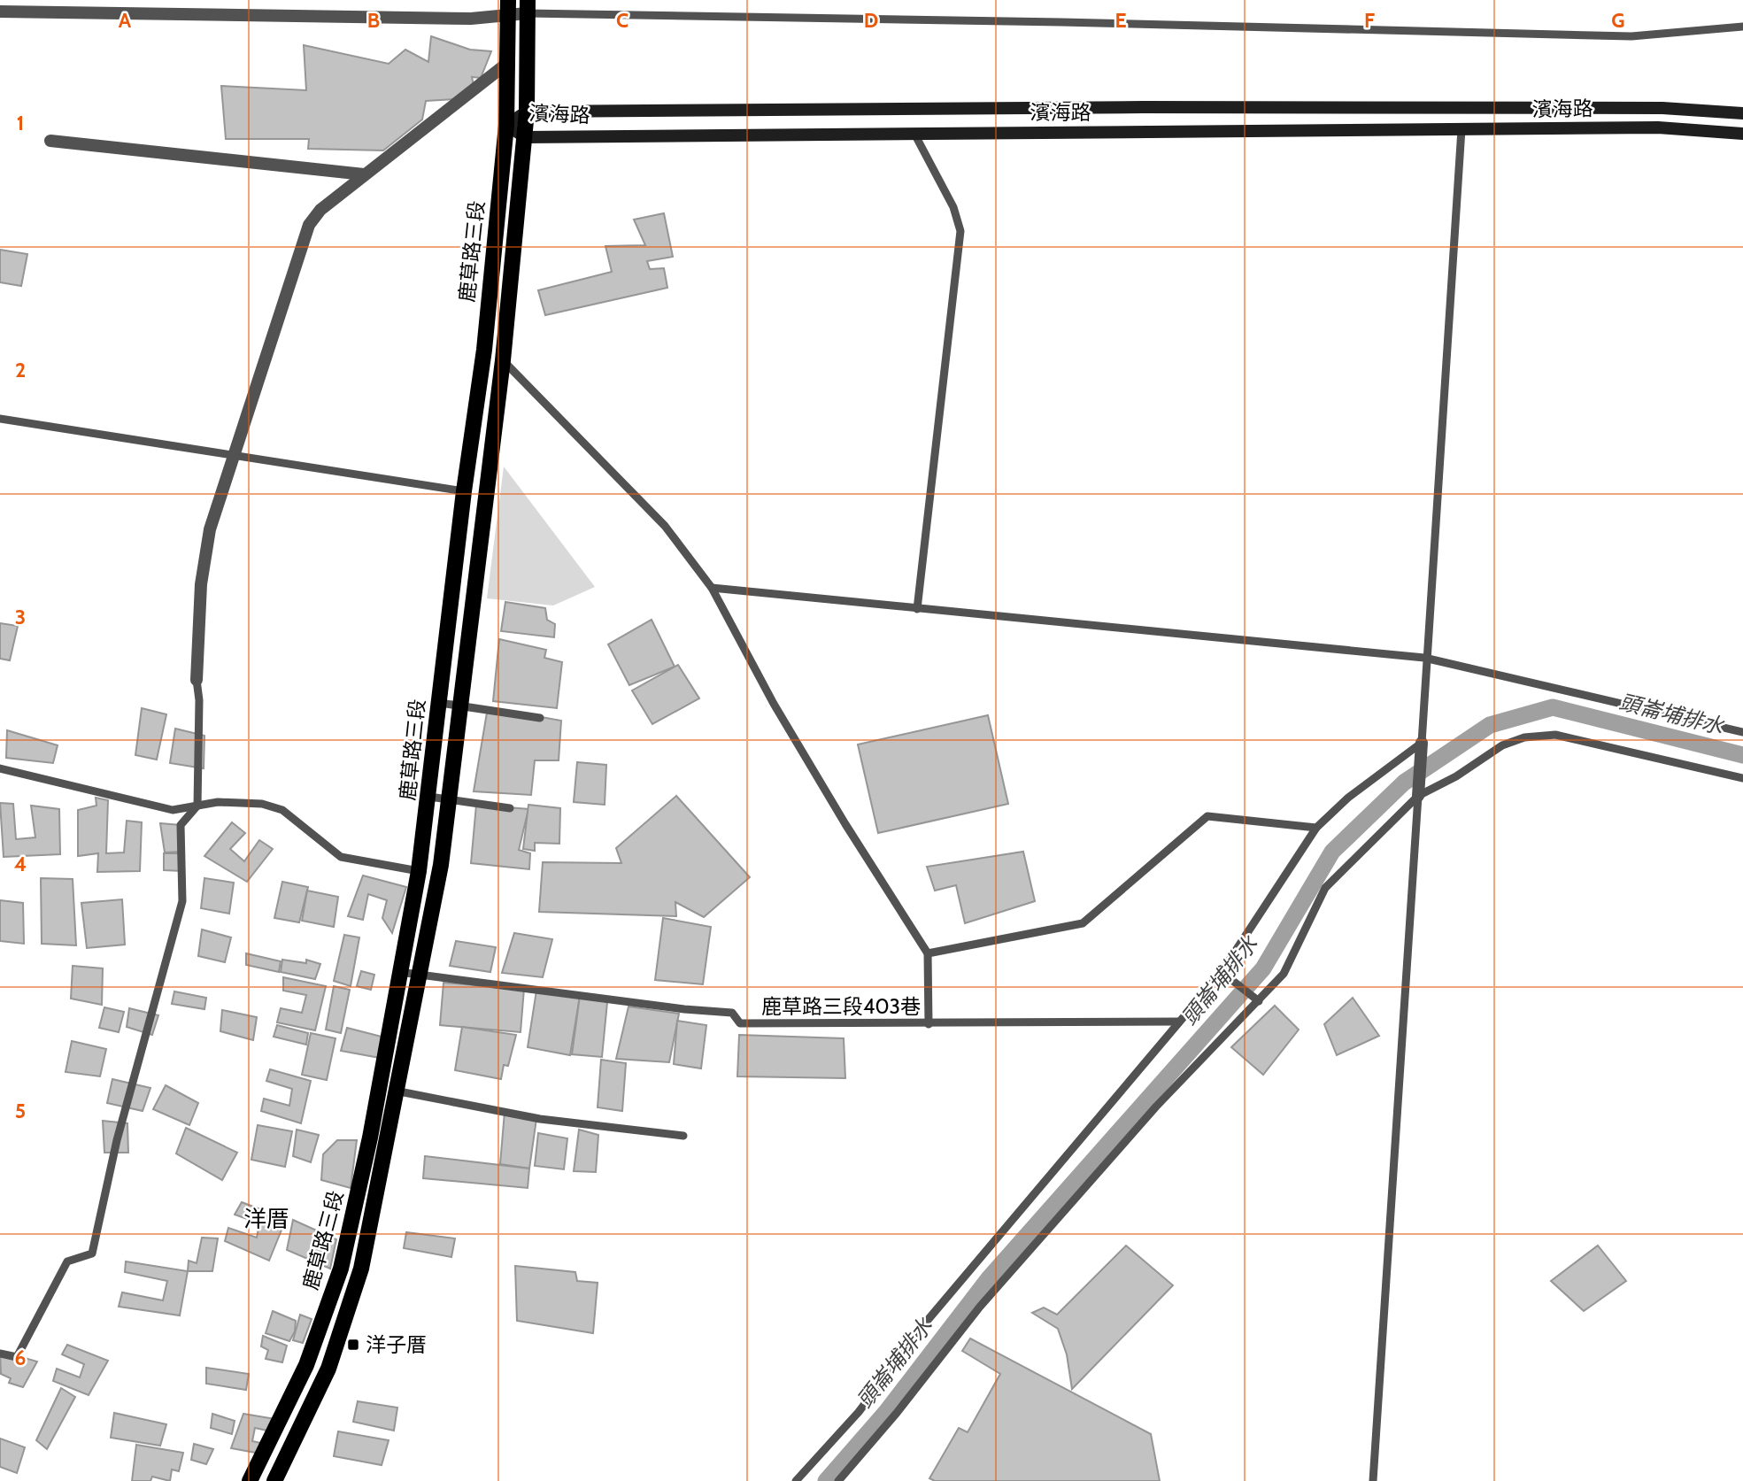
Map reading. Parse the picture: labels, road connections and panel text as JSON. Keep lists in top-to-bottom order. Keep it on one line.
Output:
{"streets":{"main road":["鹿草路三段"],"street":["濱海路"],"lane":["鹿草路三段403巷"]},"crossings":[["濱海路","鹿草路三段"],["鹿草路三段","鹿草路三段403巷"]],"districts":["洋厝"],"water":["頭崙埔排水"],"places":{"transit":["洋子厝"]},"grid":{"columns":["A","B","C","D","E","F","G"],"rows":["1","2","3","4","5","6"]}}
